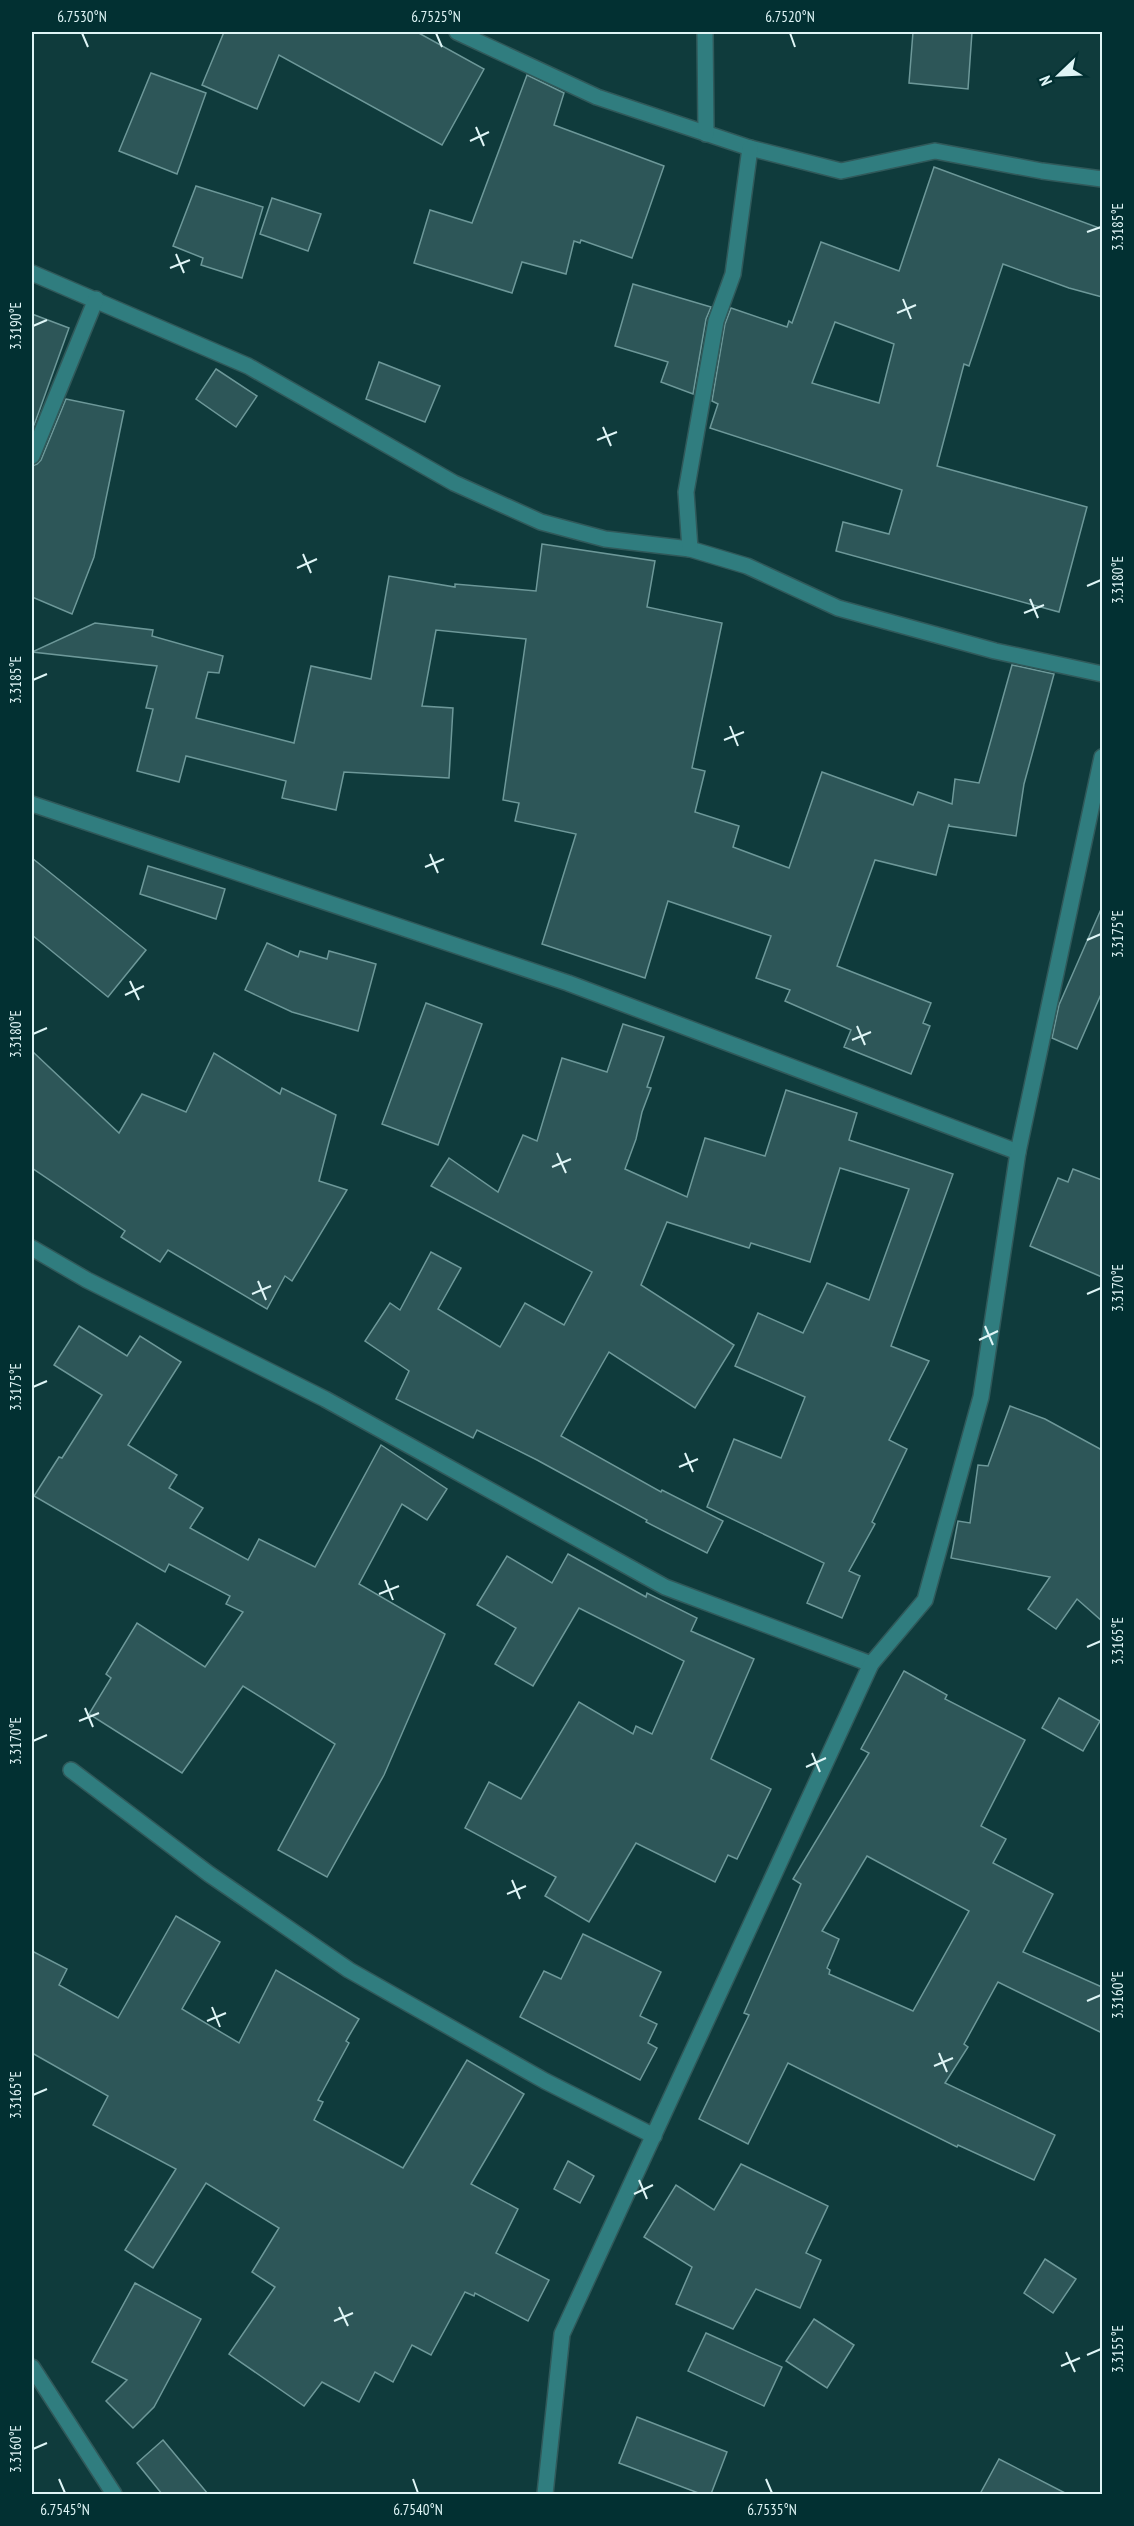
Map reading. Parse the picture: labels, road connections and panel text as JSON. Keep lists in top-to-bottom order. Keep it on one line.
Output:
{"north":"bottom left","coordinates":["6.7530°N","6.7525°N","6.7520°N","3.3185°E","3.3190°E","3.3180°E","3.3175°E","3.3170°E","3.3165°E","3.3160°E","3.3155°E","6.7545°N","6.7540°N","6.7535°N"]}
